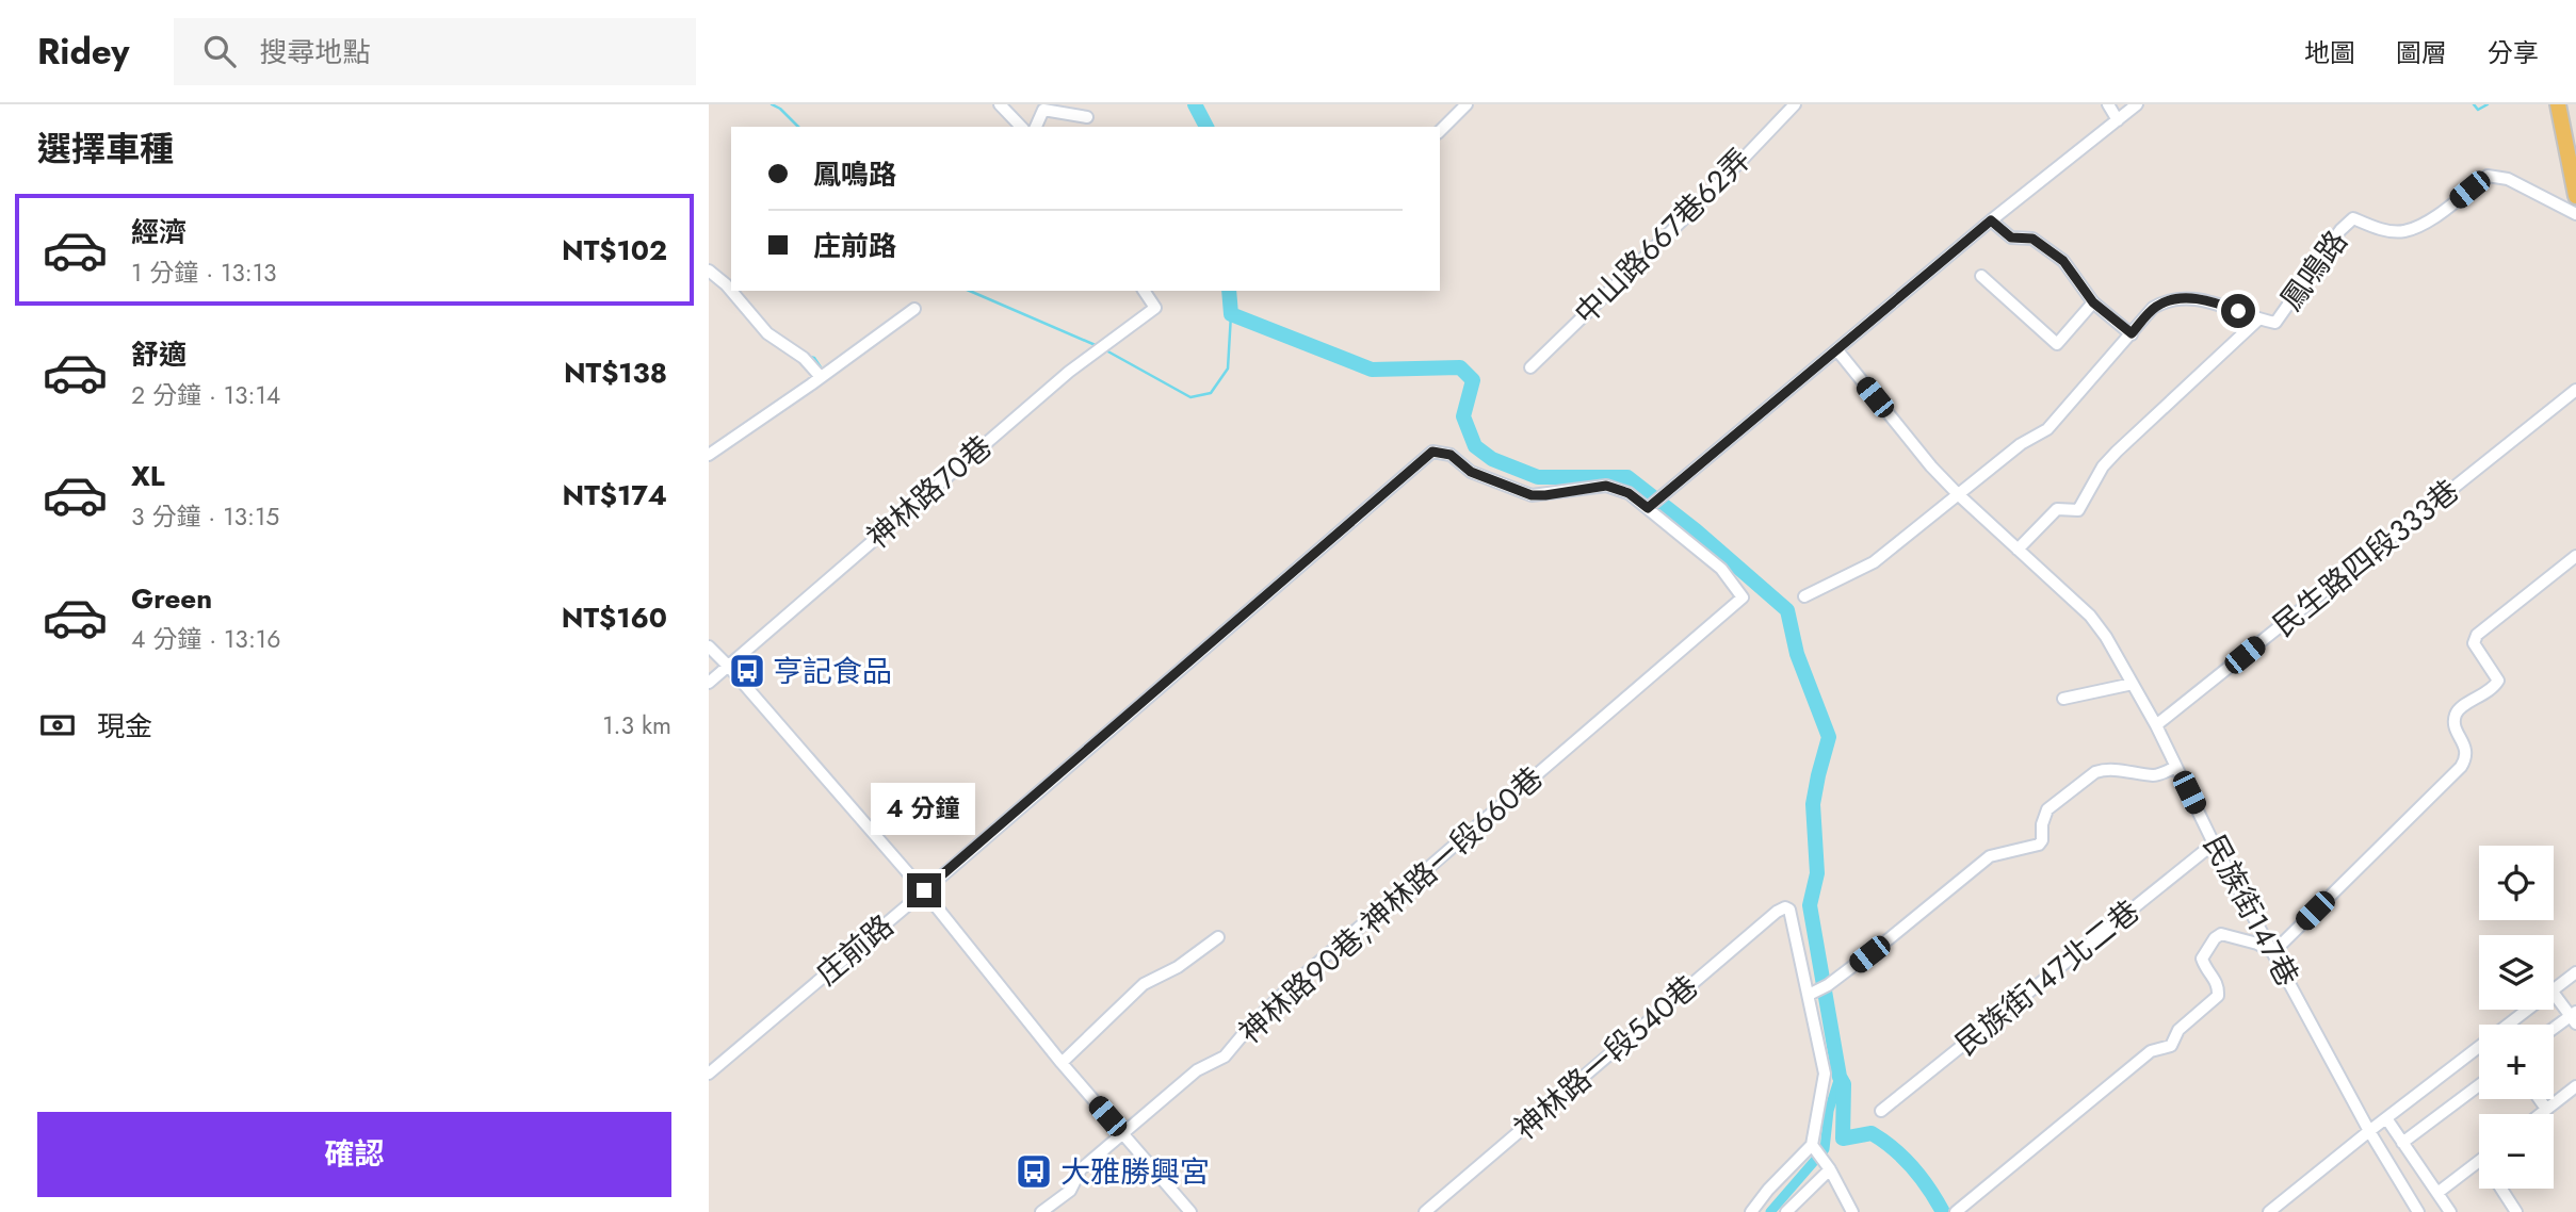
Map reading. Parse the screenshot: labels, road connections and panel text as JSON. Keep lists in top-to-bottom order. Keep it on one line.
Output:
{"streets":{"street":["中山路667巷62弄","鳳鳴路","神林路70巷","民生路四段333巷","神林路90巷;神林路一段660巷","民族街147巷","庄前路","民族街147北二巷","神林路一段540巷"]},"crossings":[["鳳鳴路","民族街147巷"],["民生路四段333巷","民族街147巷"],["神林路90巷;神林路一段660巷","庄前路"],["民族街147巷","民族街147北二巷"]],"places":{"bus stop":["亨記食品","大雅勝興宮"]},"page":{"header":"Ridey","search":"搜尋地點","nav":["地圖","圖層","分享"],"heading":"選擇車種","banner":["鳳鳴路","庄前路"],"list":[{"name":"經濟","note":"1 分鐘 · 13:13","value":"NT$102"},{"name":"舒適","note":"2 分鐘 · 13:14","value":"NT$138"},{"name":"XL","note":"3 分鐘 · 13:15","value":"NT$174"},{"name":"Green","note":"4 分鐘 · 13:16","value":"NT$160"}],"pay":["現金","1.3 km"],"bubble":"4 分鐘","map_buttons":["+","−"],"buttons":"確認"}}
